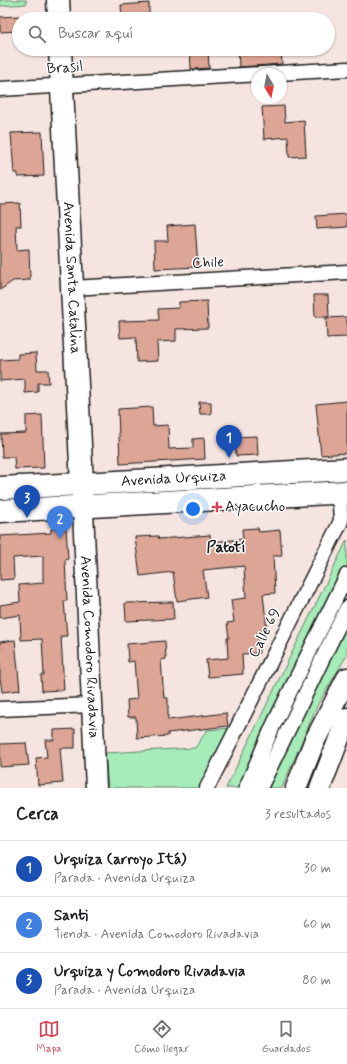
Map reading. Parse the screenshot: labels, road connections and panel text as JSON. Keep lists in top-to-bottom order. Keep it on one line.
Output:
{"streets":{"main road":["Avenida Santa Catalina","Avenida Urquiza","Avenida Comodoro Rivadavia"],"street":["Brasil","Chile","Calle 69"]},"crossings":[["Brasil","Avenida Santa Catalina"],["Chile","Avenida Santa Catalina"],["Avenida Santa Catalina","Avenida Urquiza"],["Avenida Santa Catalina","Avenida Comodoro Rivadavia"],["Avenida Urquiza","Calle 69"],["Avenida Urquiza","Avenida Comodoro Rivadavia"]],"districts":["Patotí"],"places":{"health":["Ayacucho"]},"north":"bottom","page":{"search":"Buscar aquí","pins":["1","3","2"],"heading":["Cerca","3 resultados"],"list":[{"mark":"1","name":"Urquiza (arroyo Itá)","note":"Parada · Avenida Urquiza","value":"30 m"},{"mark":"2","name":"Santi","note":"Tienda · Avenida Comodoro Rivadavia","value":"60 m"},{"mark":"3","name":"Urquiza y Comodoro Rivadavia","note":"Parada · Avenida Urquiza","value":"80 m"}],"nav":["Mapa","Cómo llegar","Guardados"]}}
